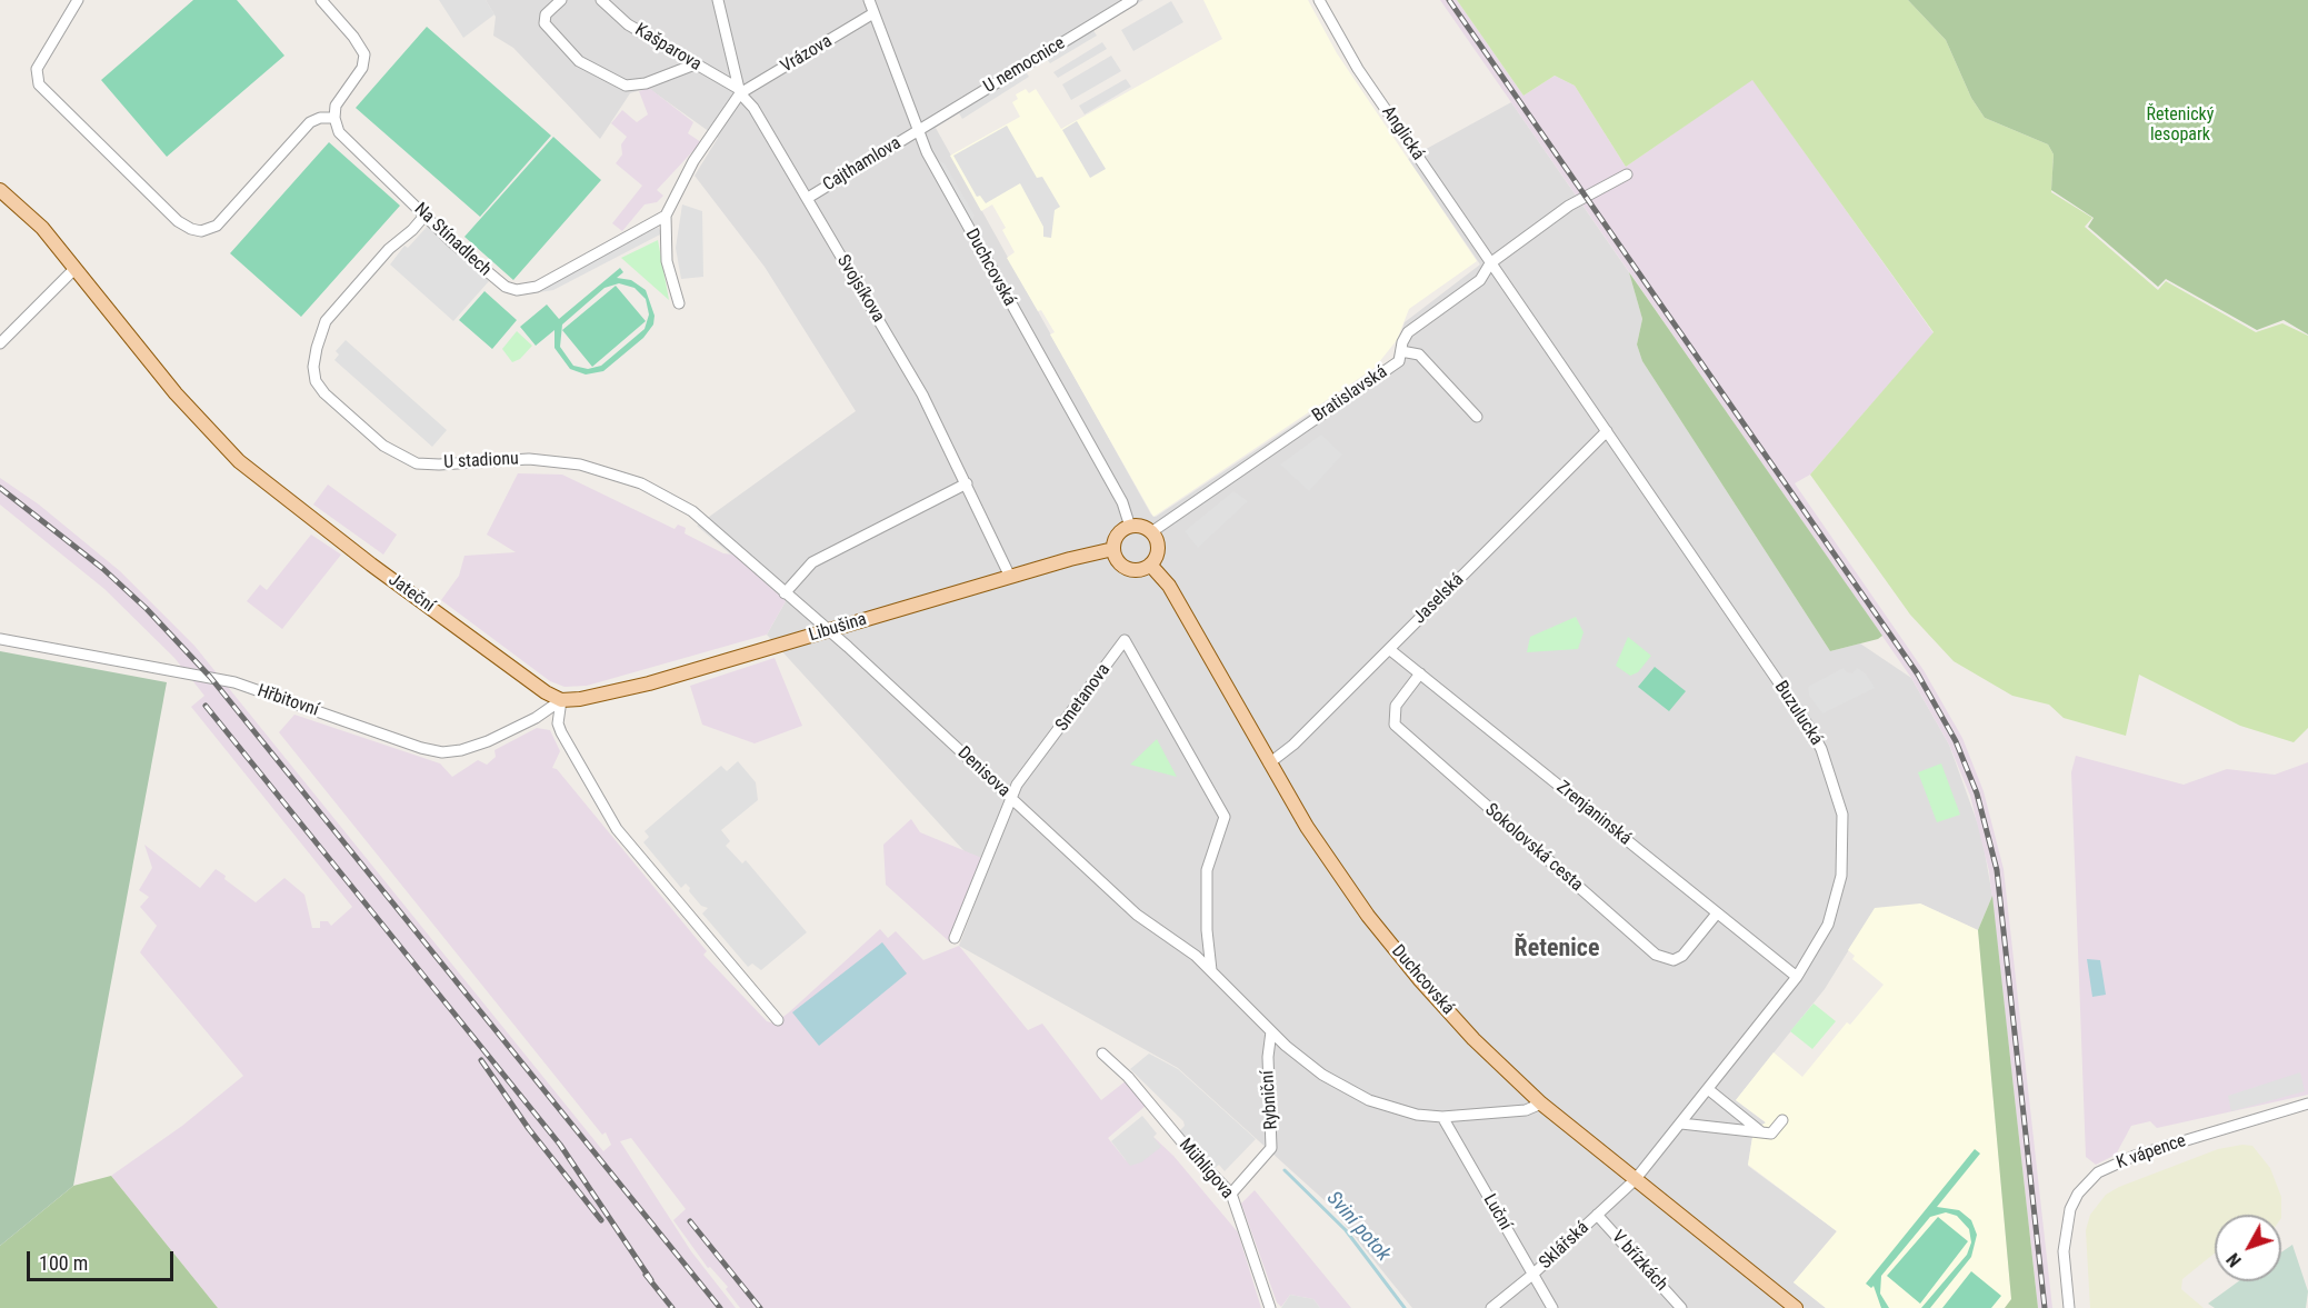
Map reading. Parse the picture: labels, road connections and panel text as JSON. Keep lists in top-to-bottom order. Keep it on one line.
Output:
{"streets":{"main road":["Duchcovská","Jateční","Libušina"],"street":["Kašparova","Vrázova","U nemocnice","Anglická","Cajthamlova","Na Stínadlech","Svojsíkova","Bratislavská","U stadionu","Jaselská","Smetanova","Hřbitovní","Buzulucká","Denisova","Zrenjaninská","Sokolovská cesta","Rybniční","K vápence","Mühligova","Luční","Sklářská","V břízkách"]},"crossings":[["Kašparova","Vrázova"],["Kašparova","Svojsíkova"],["Vrázova","Duchcovská"],["Vrázova","Svojsíkova"],["U nemocnice","Cajthamlova"],["U nemocnice","Duchcovská"],["Anglická","Bratislavská"],["Anglická","Buzulucká"],["Cajthamlova","Duchcovská"],["Cajthamlova","Svojsíkova"],["Na Stínadlech","U stadionu"],["Duchcovská","Bratislavská"],["Duchcovská","Jaselská"],["Duchcovská","Libušina"],["Duchcovská","Buzulucká"],["Duchcovská","Denisova"],["Duchcovská","Sklářská"],["Svojsíkova","Libušina"],["Bratislavská","Libušina"],["Bratislavská","Buzulucká"],["U stadionu","Libušina"],["U stadionu","Denisova"],["Jateční","Libušina"],["Jateční","Hřbitovní"],["Jaselská","Buzulucká"],["Jaselská","Zrenjaninská"],["Libušina","Hřbitovní"],["Libušina","Denisova"],["Smetanova","Denisova"],["Buzulucká","Zrenjaninská"],["Buzulucká","Sklářská"],["Denisova","Rybniční"],["Denisova","Luční"],["Zrenjaninská","Sokolovská cesta"],["Rybniční","Mühligova"],["Luční","Sklářská"],["Sklářská","V břízkách"]],"districts":["Řetenice"],"water":["Sviní potok"],"parks":["Řetenický lesopark"],"scale_bar":"100 m","north":"bottom left"}
